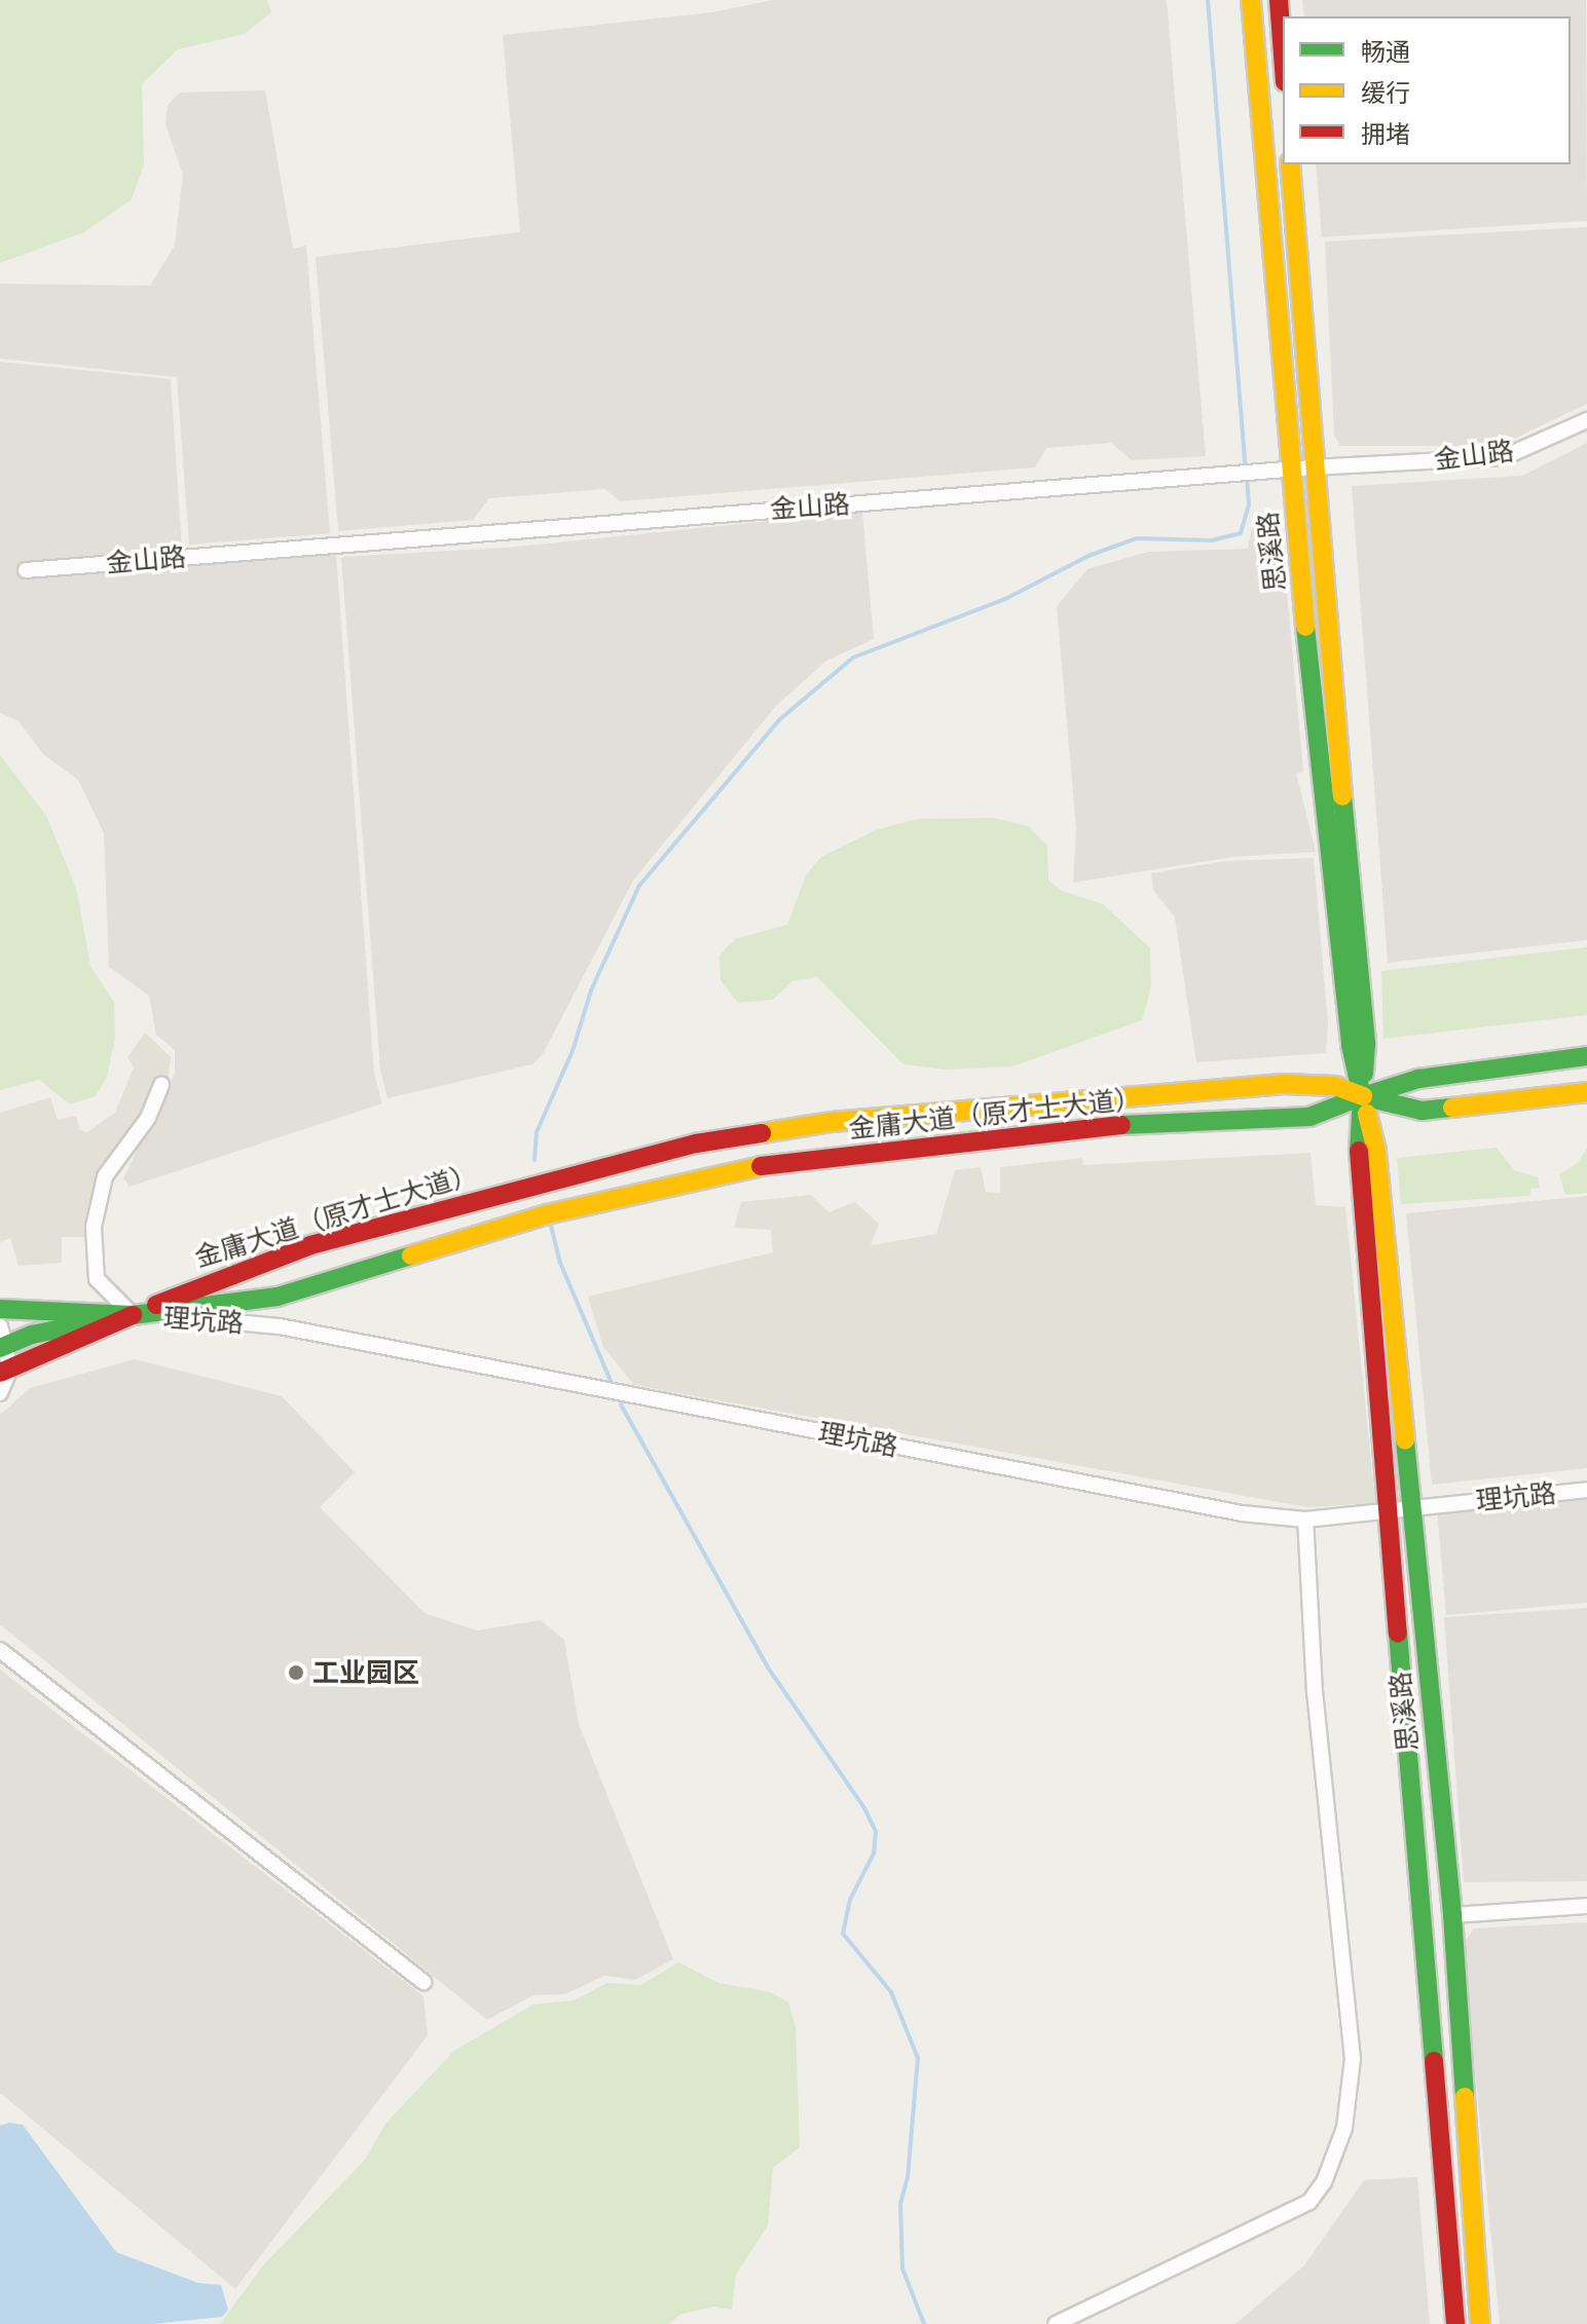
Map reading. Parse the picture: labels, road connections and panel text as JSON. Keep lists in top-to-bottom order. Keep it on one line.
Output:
{"streets":{"main road":["思溪路","金庸大道（原才士大道）"],"street":["金山路","理坑路"]},"crossings":[["金山路","思溪路"],["思溪路","金庸大道（原才士大道）"],["思溪路","理坑路"],["金庸大道（原才士大道）","理坑路"]],"places":["工业园区"],"legend":["畅通","缓行","拥堵"]}
